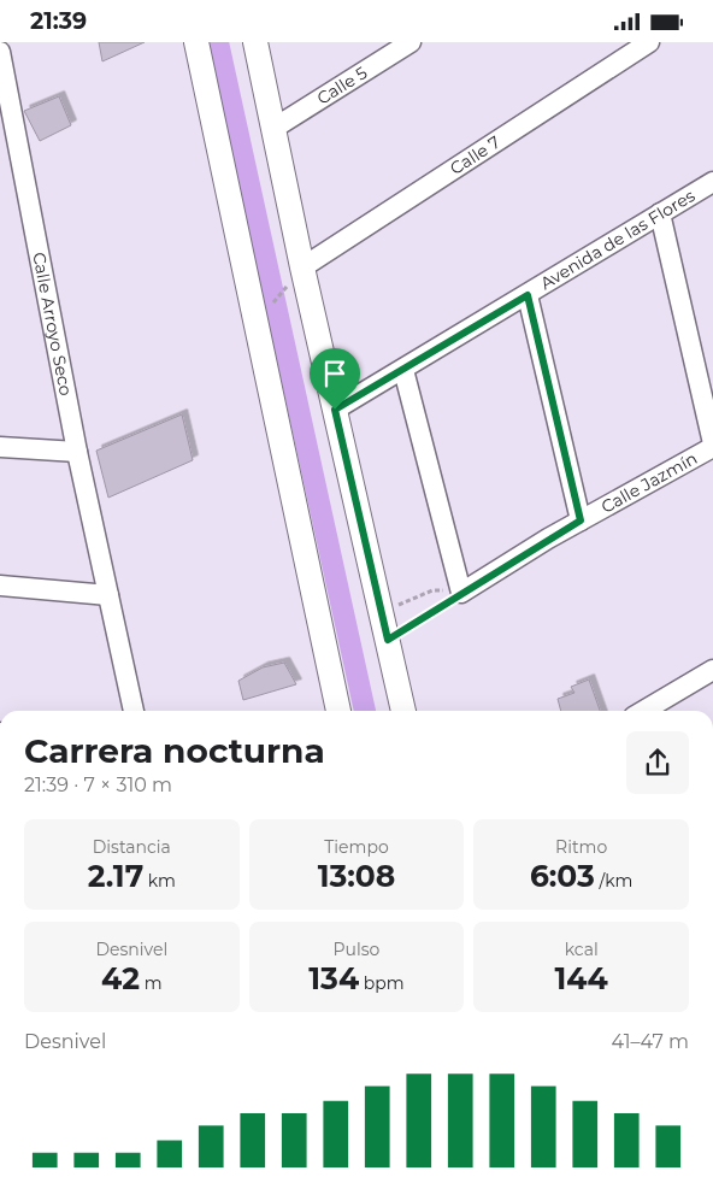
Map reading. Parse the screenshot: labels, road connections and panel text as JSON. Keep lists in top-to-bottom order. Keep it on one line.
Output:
{"streets":{"street":["Calle 5","Calle 7","Avenida de las Flores","Calle Arroyo Seco","Calle Jazmín"]},"page":{"status":"21:39","heading":["Carrera nocturna","21:39 · 7 × 310 m"],"stats":[["Distancia","2.17 km"],["Tiempo","13:08"],["Ritmo","6:03 /km"],["Desnivel","42 m"],["Pulso","134 bpm"],["kcal","144"]],"chart":["Desnivel","41–47 m"]}}
